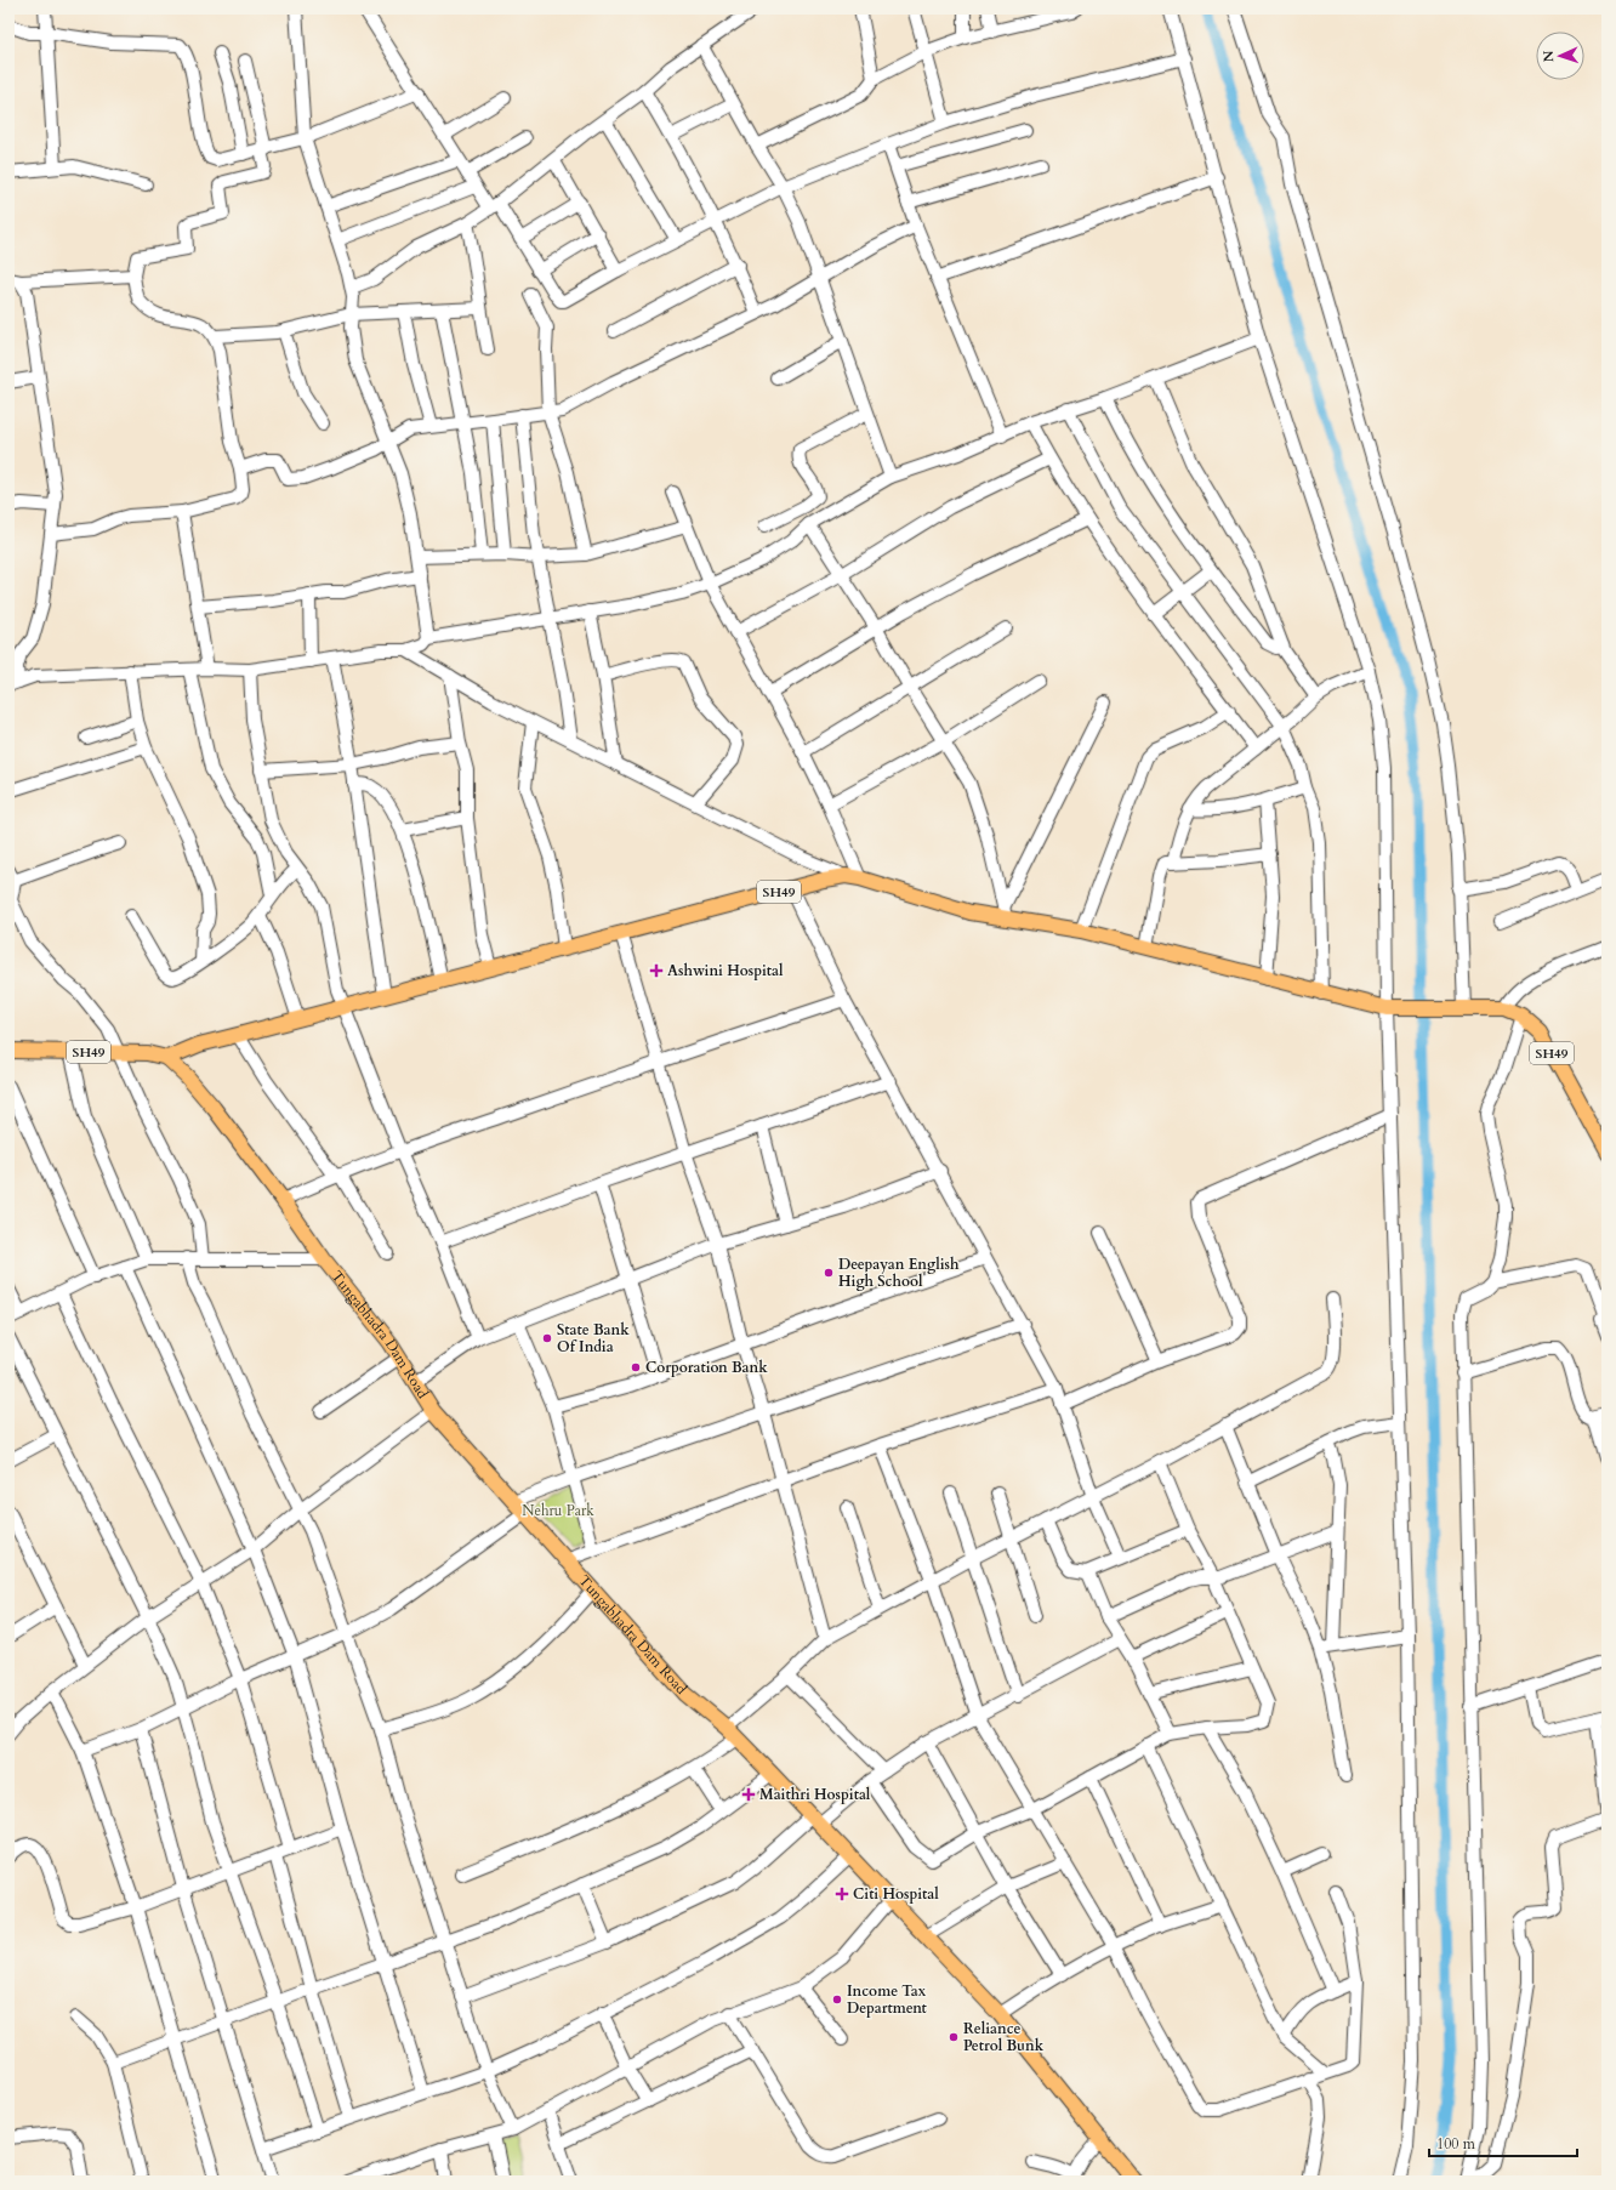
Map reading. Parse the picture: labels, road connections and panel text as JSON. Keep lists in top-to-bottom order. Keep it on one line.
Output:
{"streets":{"main road":["SH49","Tungabhadra Dam Road"]},"crossings":[["SH49","Tungabhadra Dam Road"]],"parks":["Nehru Park"],"places":{"health":["Ashwini Hospital","Maithri Hospital","Citi Hospital"],"other":["Deepayan English High School","State Bank Of India","Corporation Bank","Income Tax Department","Reliance Petrol Bunk"]},"scale_bar":"100 m","north":"left"}
